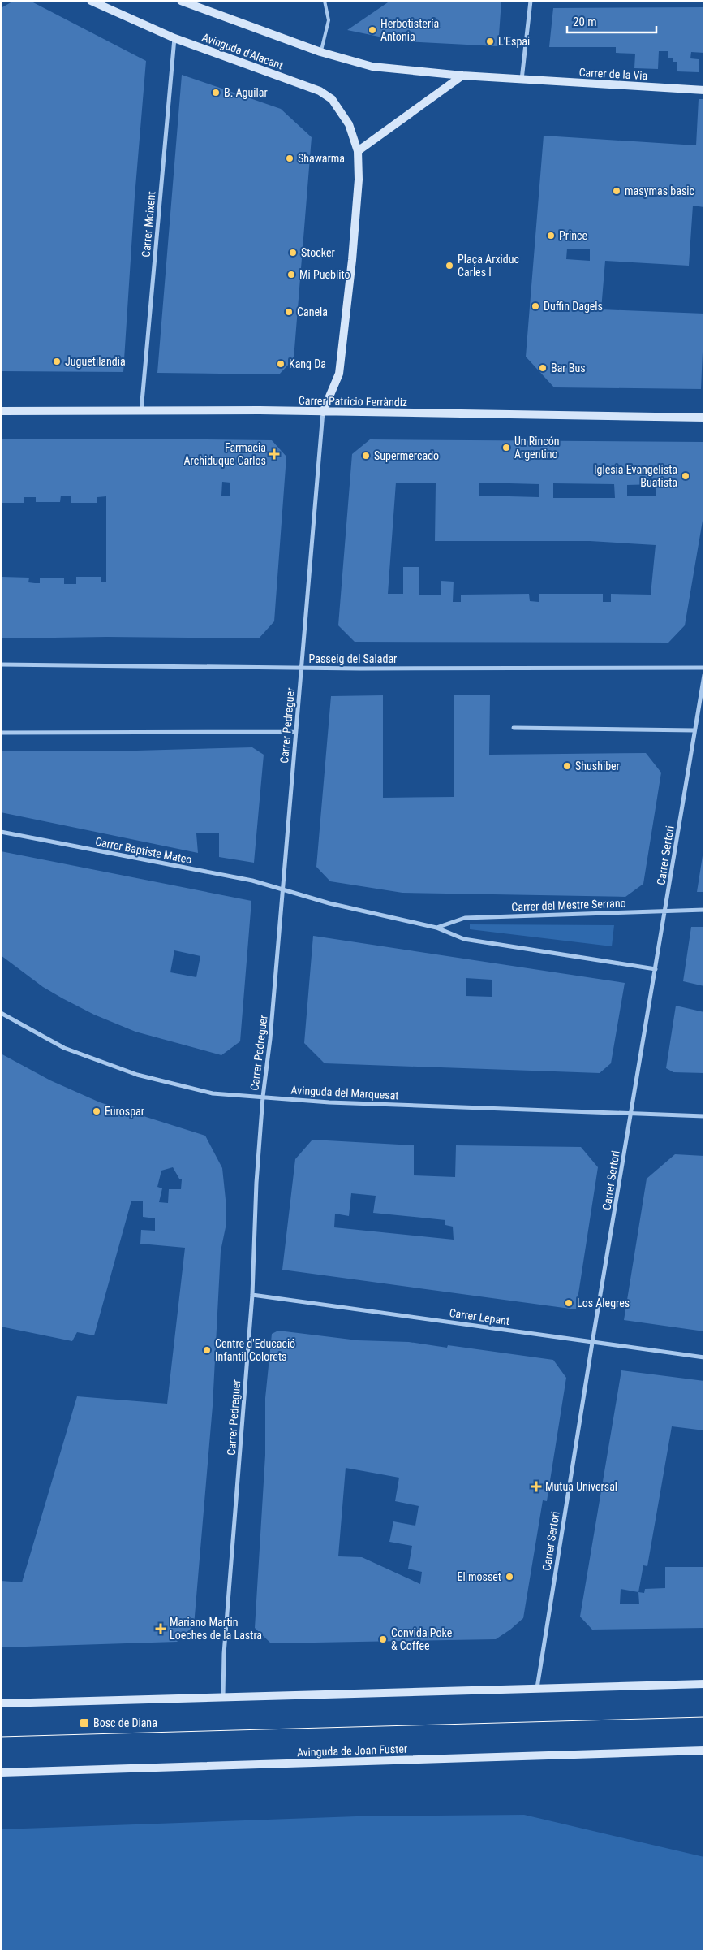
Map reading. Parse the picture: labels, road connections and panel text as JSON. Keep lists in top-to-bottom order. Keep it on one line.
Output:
{"streets":{"main road":["Avinguda d'Alacant","Carrer de la Via","Carrer Patricio Ferràndiz","Avinguda de Joan Fuster"],"street":["Carrer Moixent","Passeig del Saladar","Carrer Pedreguer","Carrer Baptiste Mateo","Carrer Sertori","Carrer del Mestre Serrano","Avinguda del Marquesat","Carrer Lepant"]},"crossings":[["Avinguda d'Alacant","Carrer Moixent"],["Carrer Moixent","Carrer Patricio Ferràndiz"],["Carrer Patricio Ferràndiz","Carrer Pedreguer"],["Passeig del Saladar","Carrer Pedreguer"],["Carrer Pedreguer","Carrer Baptiste Mateo"],["Carrer Pedreguer","Avinguda del Marquesat"],["Carrer Pedreguer","Carrer Lepant"],["Carrer Sertori","Carrer del Mestre Serrano"],["Carrer Sertori","Avinguda del Marquesat"],["Carrer Sertori","Carrer Lepant"]],"places":{"other":["Herbotistería Antonia","L'Espai","B. Aguilar","Shawarma","masymas basic","Prince","Stocker","Plaça Arxiduc Carles I","Mi Pueblito","Duffin Dagels","Canela","Juguetilandia","Kang Da","Bar Bus","Un Rincón Argentino","Supermercado","Iglesia Evangelista Buatista","Shushiber","Eurospar","Los Alegres","Centre d'Educació Infantil Colorets","El mosset","Convida Poke & Coffee"],"health":["Farmacia Archiduque Carlos","Mutua Universal","Mariano Martin Loeches de la Lastra"],"transit":["Bosc de Diana"]},"scale_bar":"20 m"}
